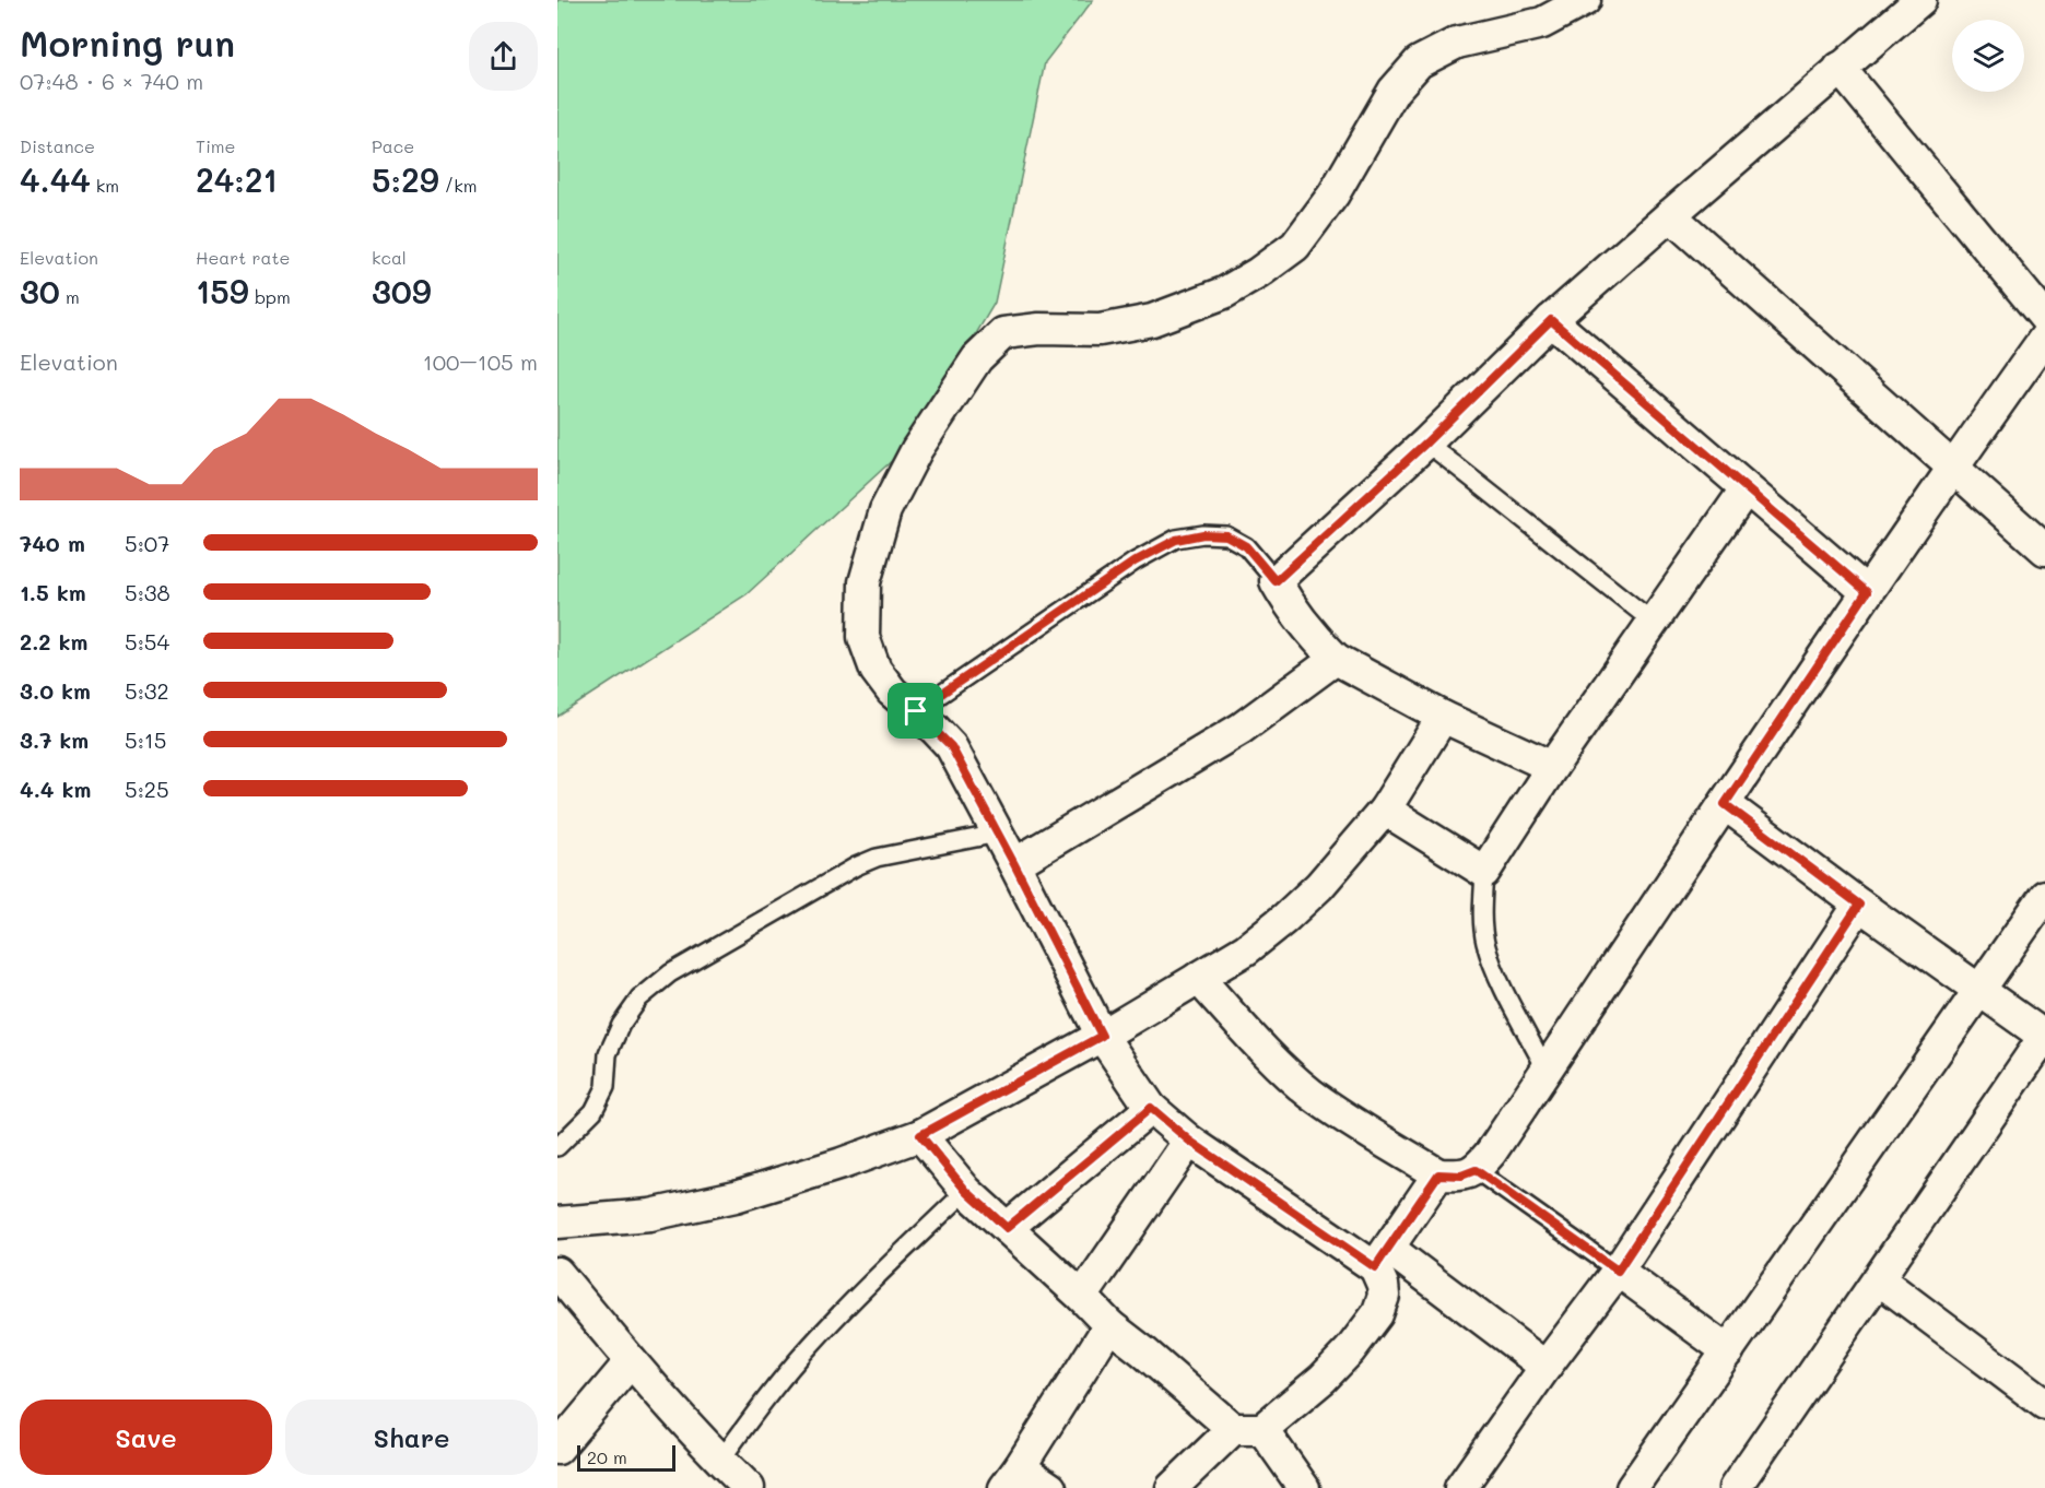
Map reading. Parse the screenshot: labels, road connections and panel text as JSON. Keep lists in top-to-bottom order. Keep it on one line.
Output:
{"scale_bar":"20 m","page":{"heading":["Morning run","07:48 · 6 × 740 m"],"stats":[["Distance","4.44 km"],["Time","24:21"],["Pace","5:29 /km"],["Elevation","30 m"],["Heart rate","159 bpm"],["kcal","309"]],"chart":["Elevation","100–105 m"],"list":[{"name":"740 m","note":"5:07"},{"name":"1.5 km","note":"5:38"},{"name":"2.2 km","note":"5:54"},{"name":"3.0 km","note":"5:32"},{"name":"3.7 km","note":"5:15"},{"name":"4.4 km","note":"5:25"}],"buttons":["Save","Share"],"scale":"20 m"}}
